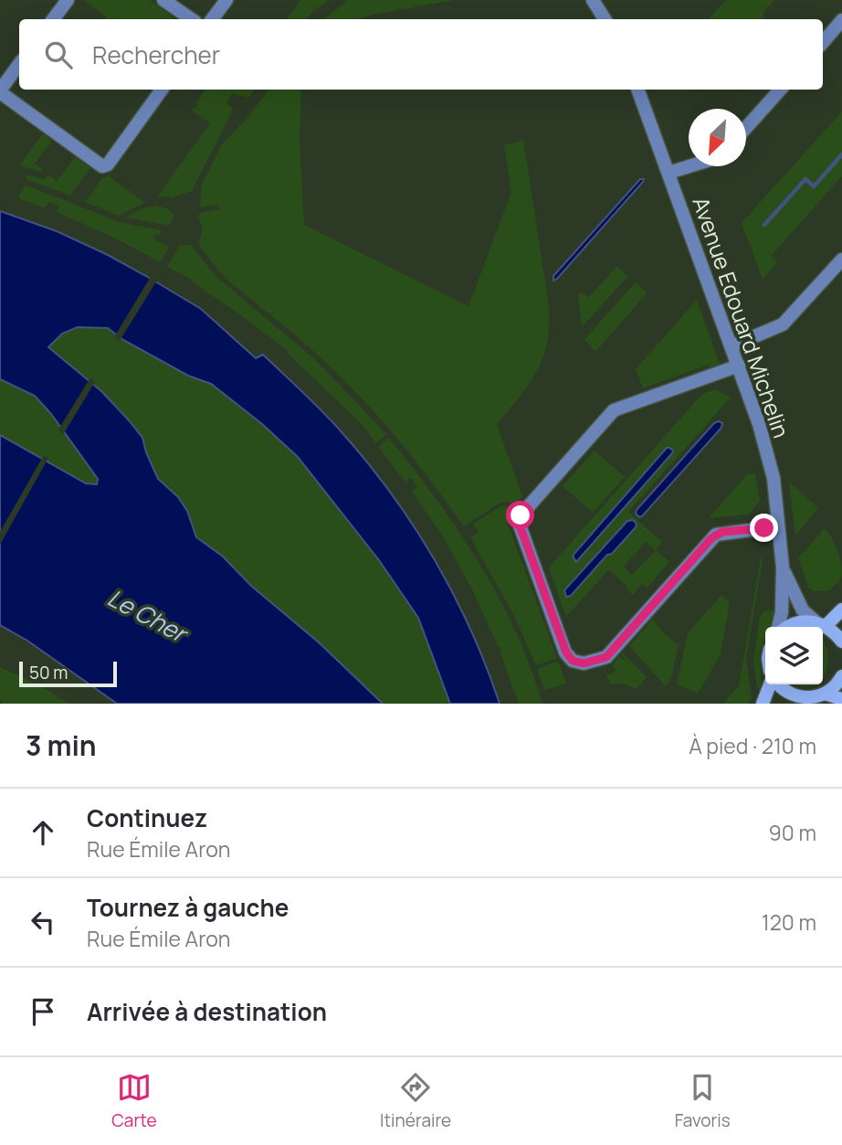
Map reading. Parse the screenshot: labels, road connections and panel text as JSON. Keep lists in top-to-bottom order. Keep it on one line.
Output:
{"streets":{"street":["Avenue Edouard Michelin"]},"water":["Le Cher"],"scale_bar":"50 m","north":"bottom left","page":{"search":"Rechercher","scale":"50 m","heading":["3 min","À pied · 210 m"],"list":[["Continuez","Rue Émile Aron","90 m"],["Tournez à gauche","Rue Émile Aron","120 m"],"Arrivée à destination"],"nav":["Carte","Itinéraire","Favoris"]}}
